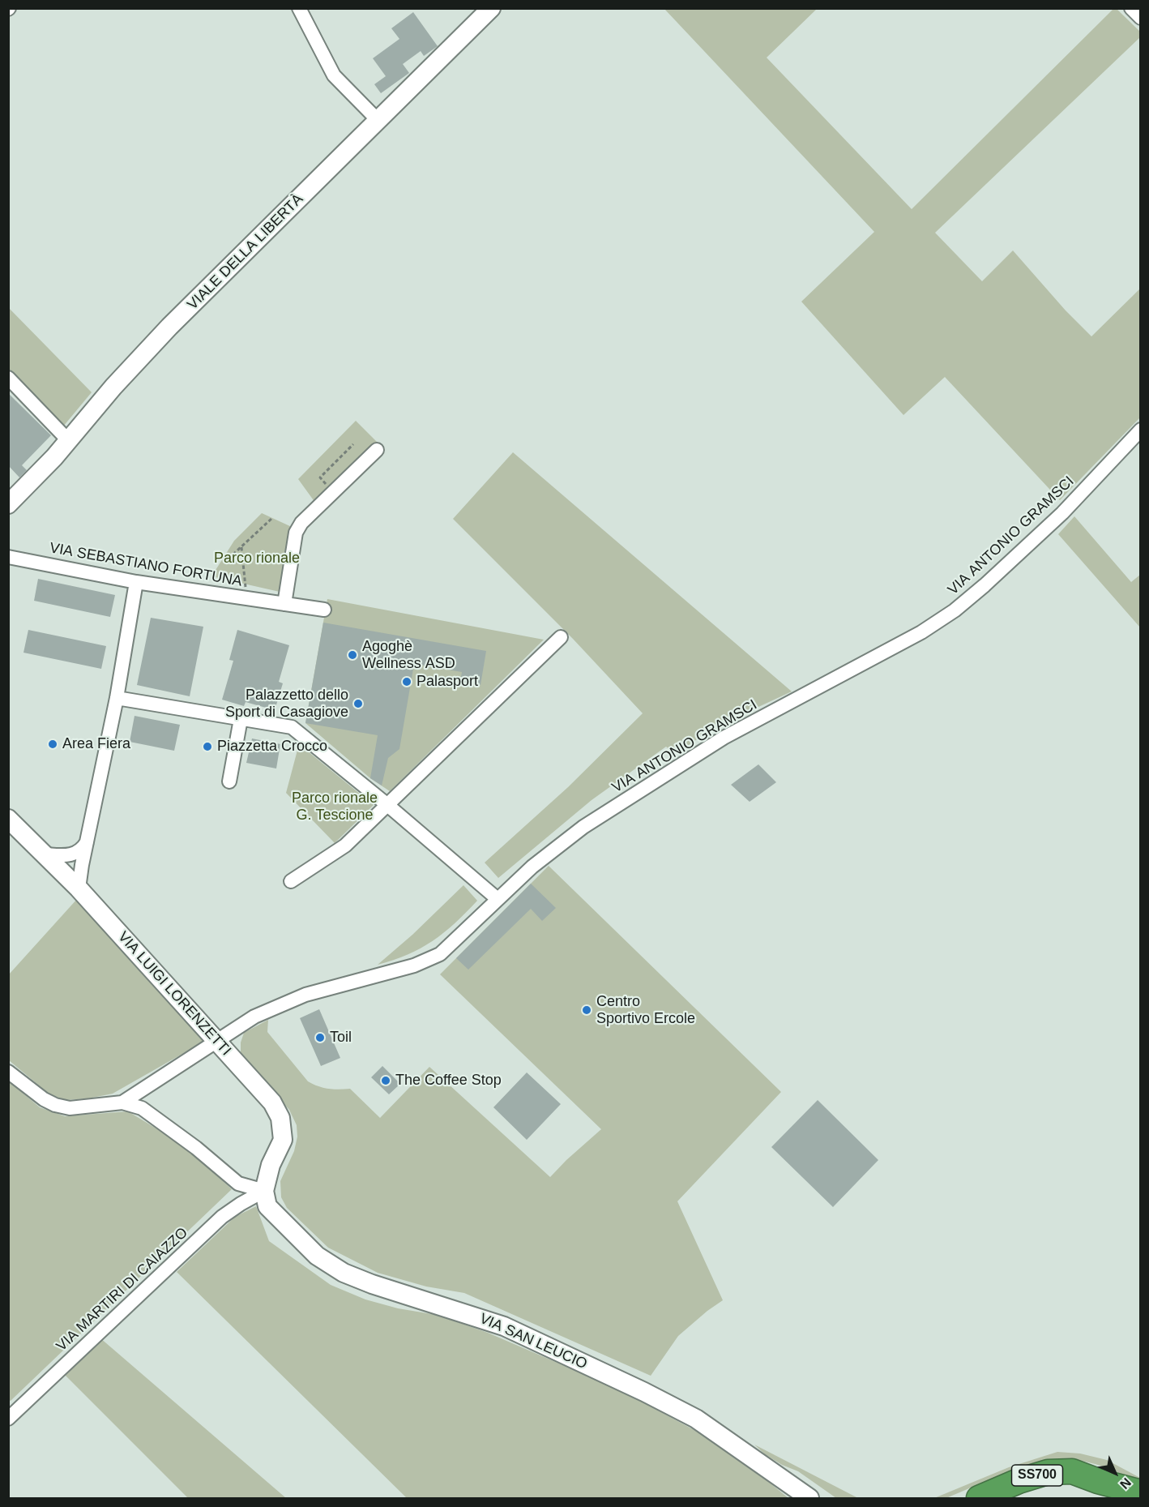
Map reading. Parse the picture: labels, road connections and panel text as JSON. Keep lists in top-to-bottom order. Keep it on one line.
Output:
{"streets":{"highway":["SS700"],"street":["VIALE DELLA LIBERTÀ","VIA ANTONIO GRAMSCI","VIA SEBASTIANO FORTUNA","VIA LUIGI LORENZETTI","VIA MARTIRI DI CAIAZZO","VIA SAN LEUCIO"]},"crossings":[["VIA ANTONIO GRAMSCI","VIA LUIGI LORENZETTI"],["VIA LUIGI LORENZETTI","VIA MARTIRI DI CAIAZZO"],["VIA LUIGI LORENZETTI","VIA SAN LEUCIO"],["VIA MARTIRI DI CAIAZZO","VIA SAN LEUCIO"]],"parks":["Parco rionale","Parco rionale G. Tescione"],"places":["Agoghè Wellness ASD","Palasport","Palazzetto dello Sport di Casagiove","Area Fiera","Piazzetta Crocco","Centro Sportivo Ercole","Toil","The Coffee Stop"],"north":"bottom right"}
